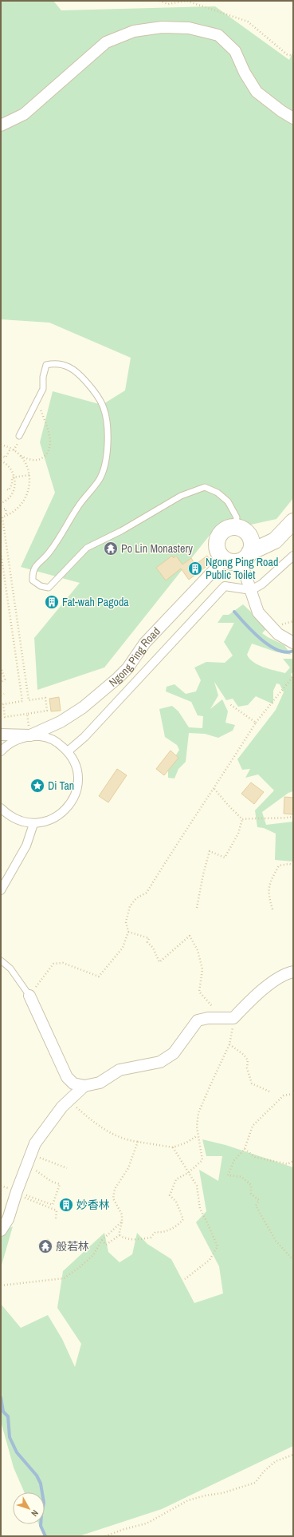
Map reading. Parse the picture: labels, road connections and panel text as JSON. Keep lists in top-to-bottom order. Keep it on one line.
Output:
{"streets":{"street":["Ngong Ping Road"]},"places":{"temple":["Po Lin Monastery","般若林"],"building":["Ngong Ping Road Public Toilet","Fat-wah Pagoda","妙香林"],"place":["Di Tan"]},"north":"bottom right"}
